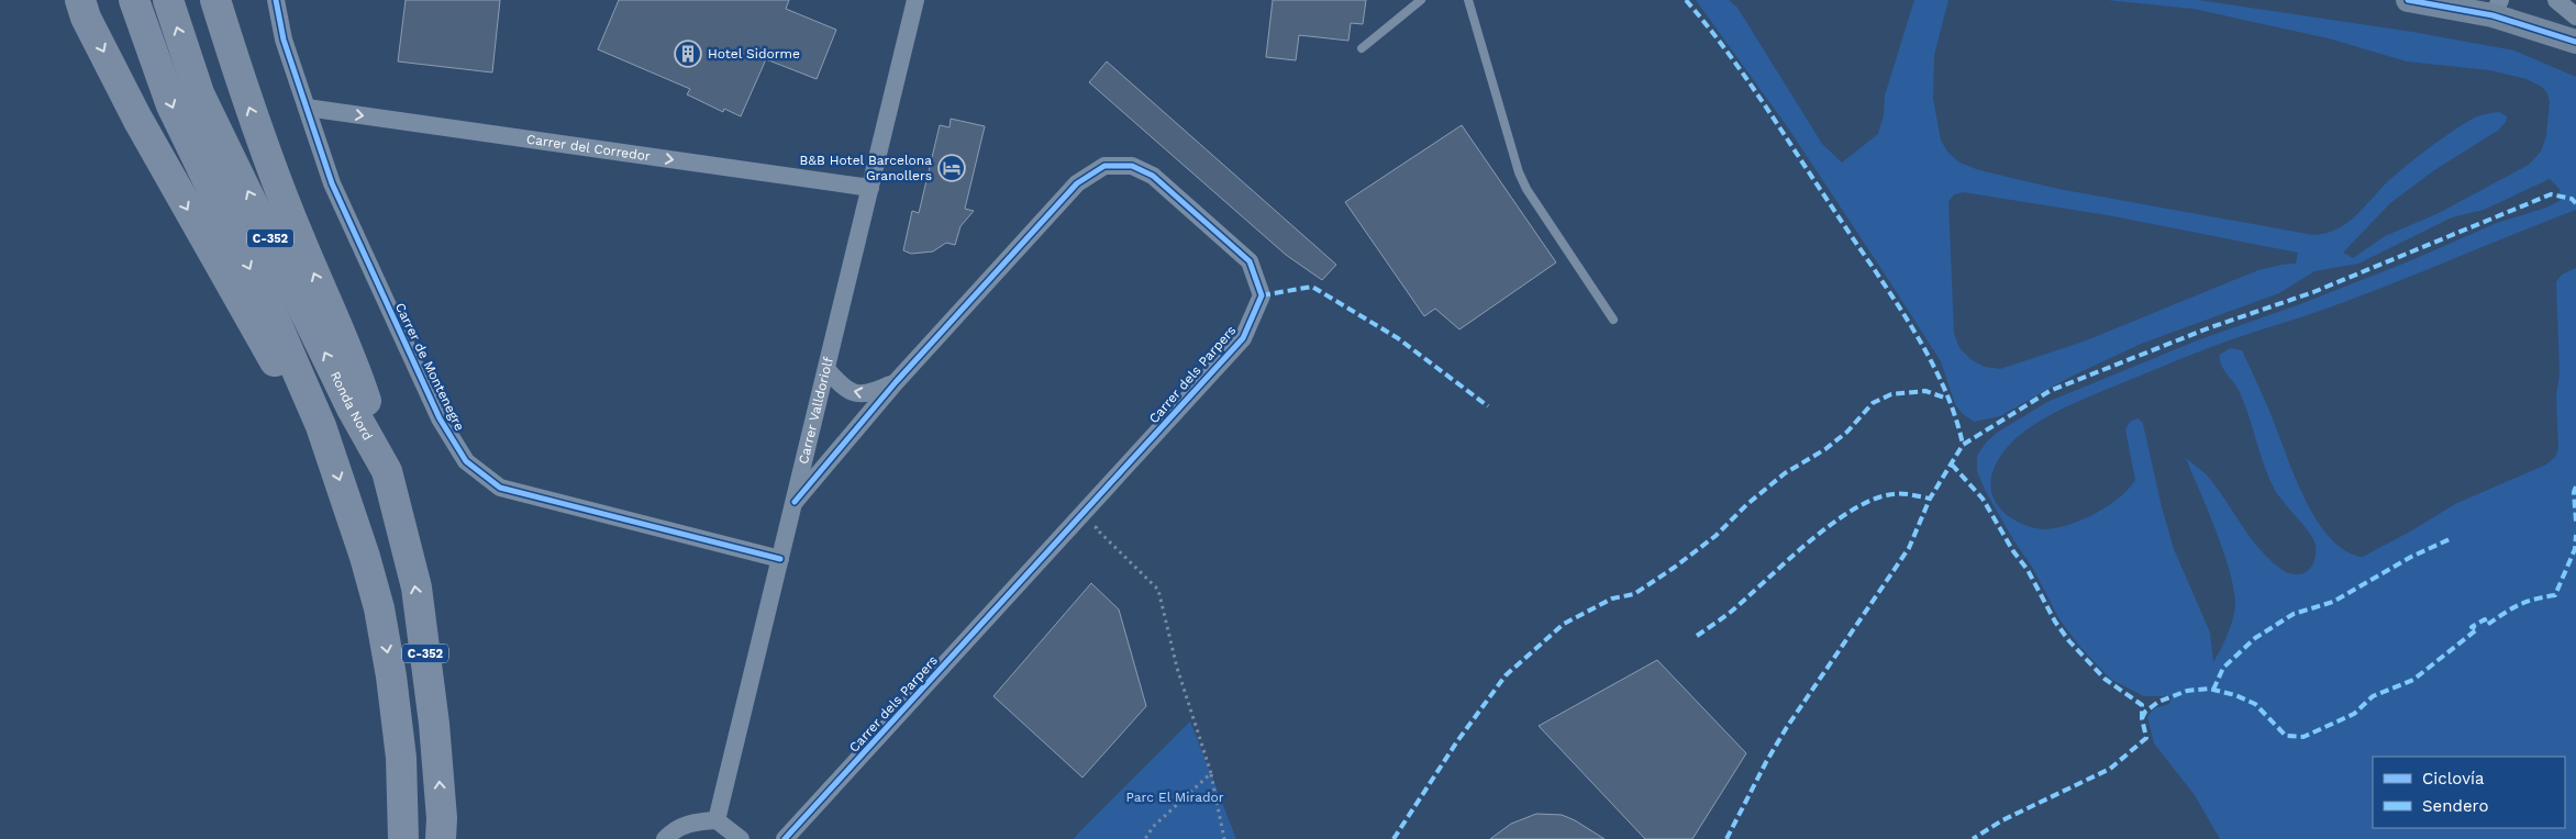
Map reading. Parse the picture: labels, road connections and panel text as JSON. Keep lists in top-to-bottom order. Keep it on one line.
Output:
{"streets":{"highway":["C-352","Ronda Nord"],"street":["Carrer del Corredor","Carrer de Montenegre","Carrer dels Parpers","Carrer Valldoriolf"]},"crossings":[["Carrer del Corredor","Carrer de Montenegre"],["Carrer del Corredor","Carrer Valldoriolf"],["Carrer de Montenegre","Carrer Valldoriolf"],["Carrer dels Parpers","Carrer Valldoriolf"]],"one_way":["Carrer del Corredor"],"parks":["Parc El Mirador"],"places":{"building":["Hotel Sidorme"],"hotel":["B&B Hotel Barcelona Granollers"]},"legend":["Ciclovía","Sendero"]}
